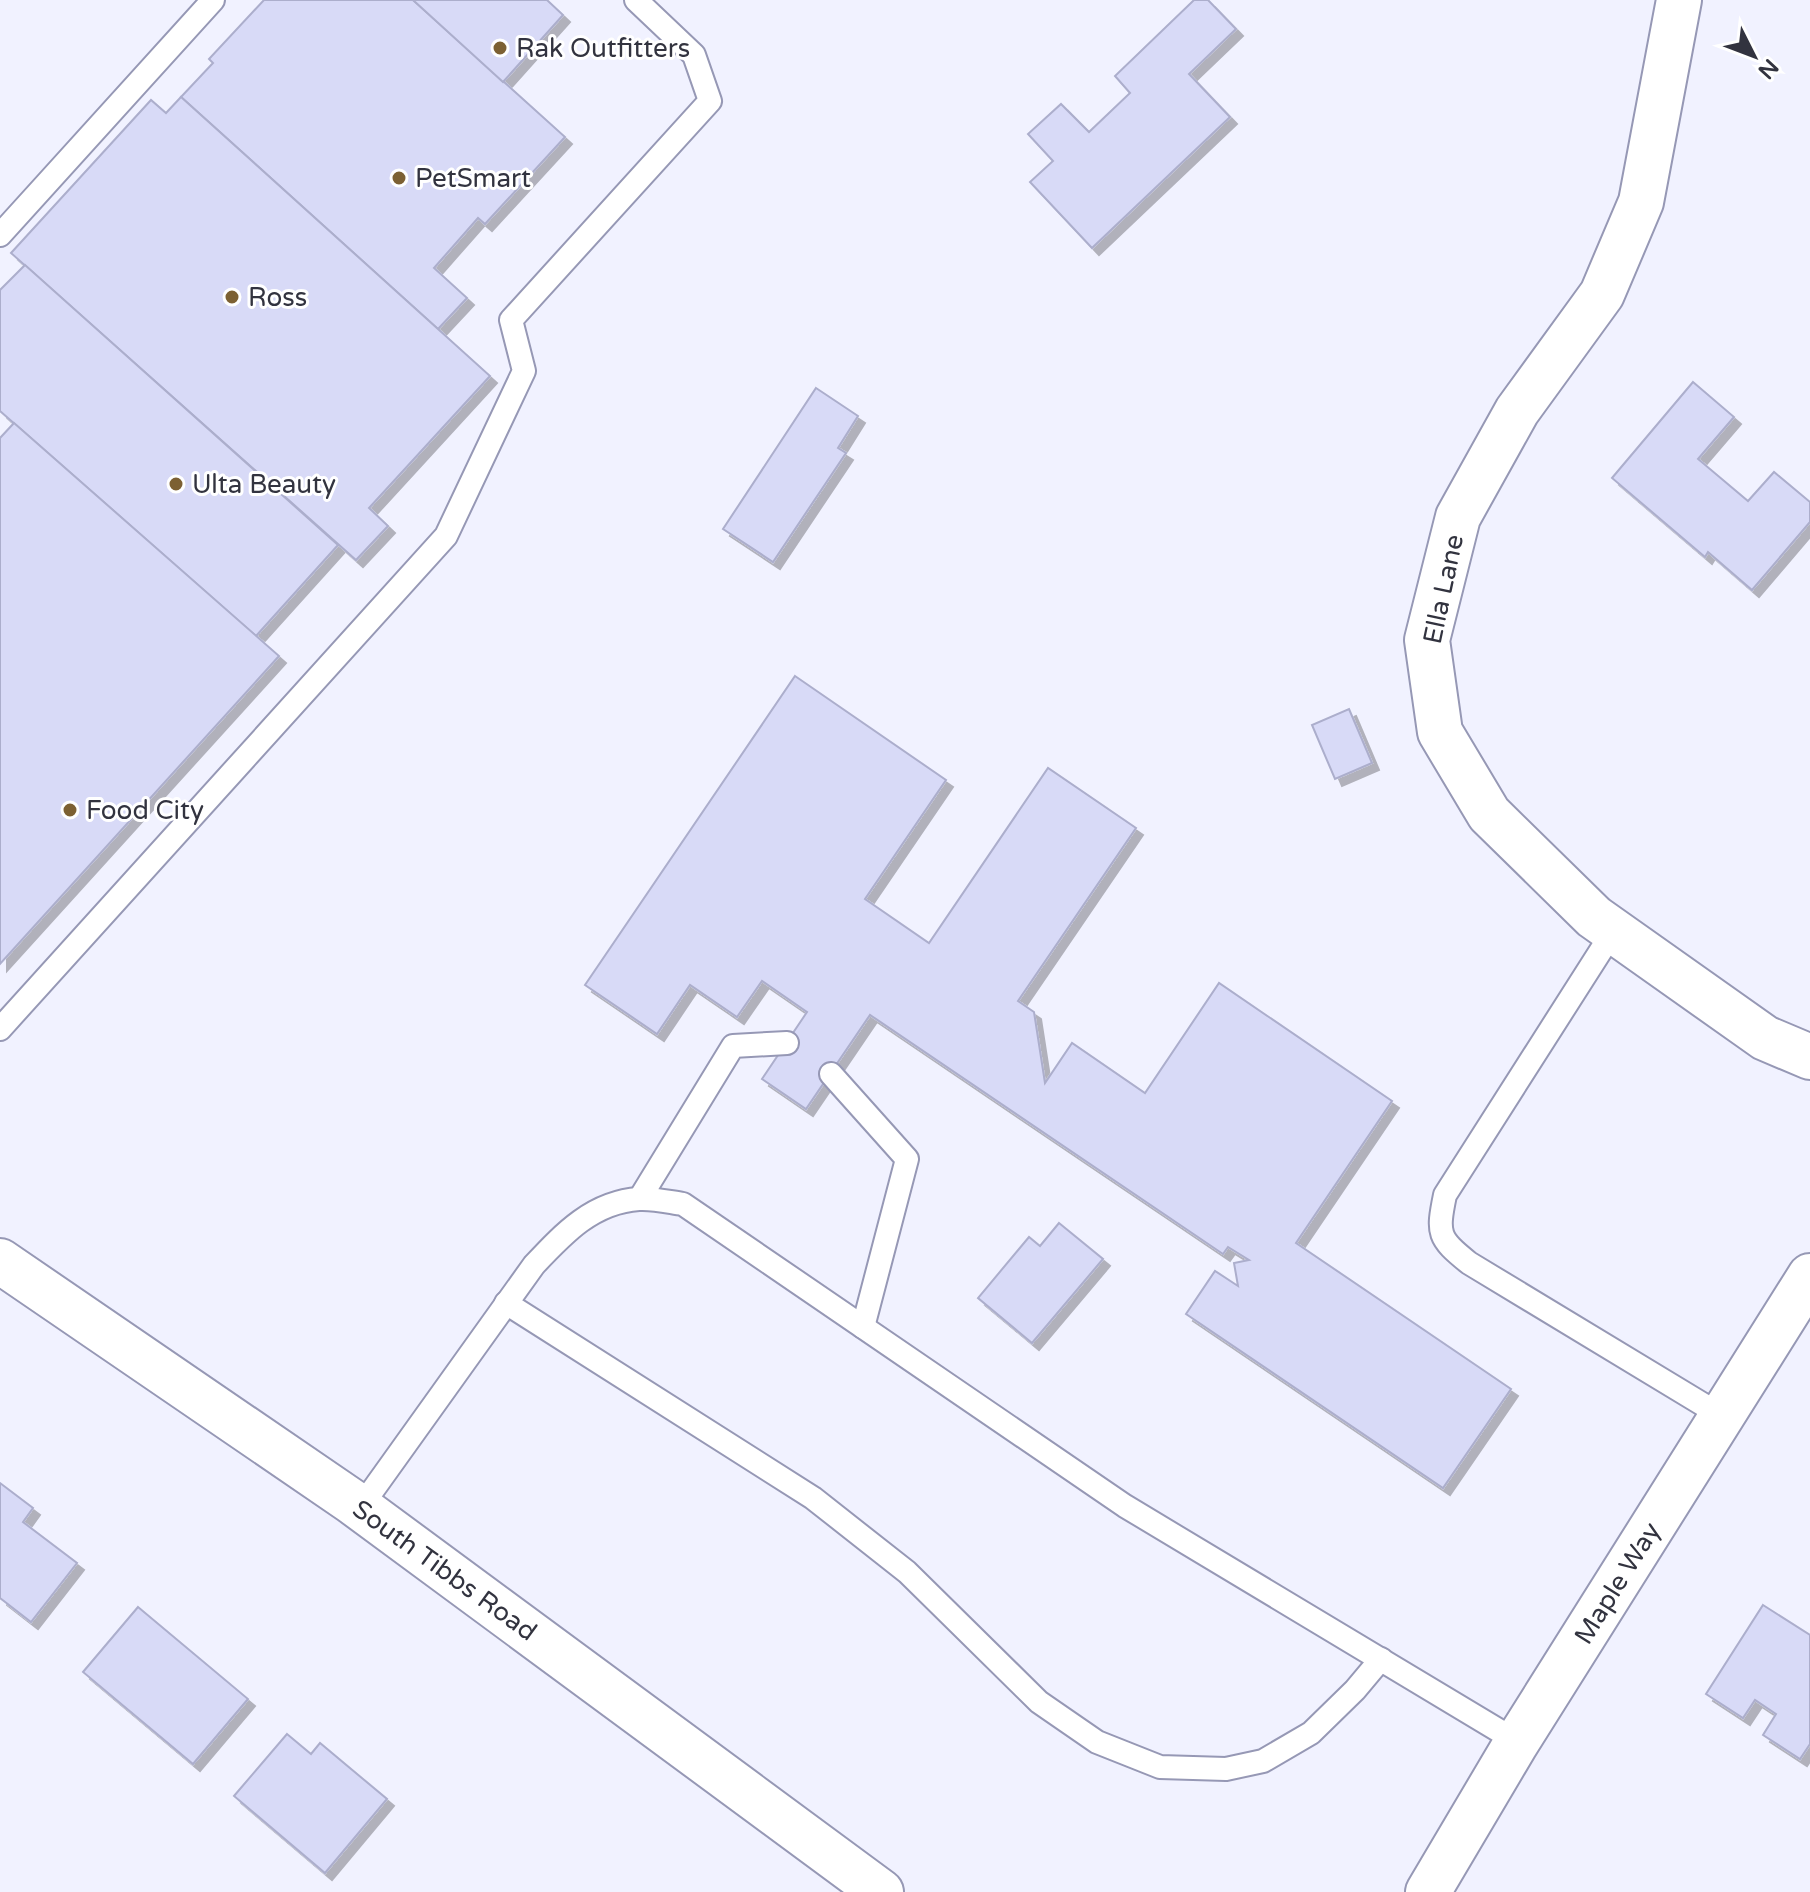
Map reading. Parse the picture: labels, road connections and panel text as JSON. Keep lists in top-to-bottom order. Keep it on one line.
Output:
{"streets":{"street":["Ella Lane","South Tibbs Road","Maple Way"]},"places":["Rak Outfitters","PetSmart","Ross","Ulta Beauty","Food City"],"north":"bottom right"}
